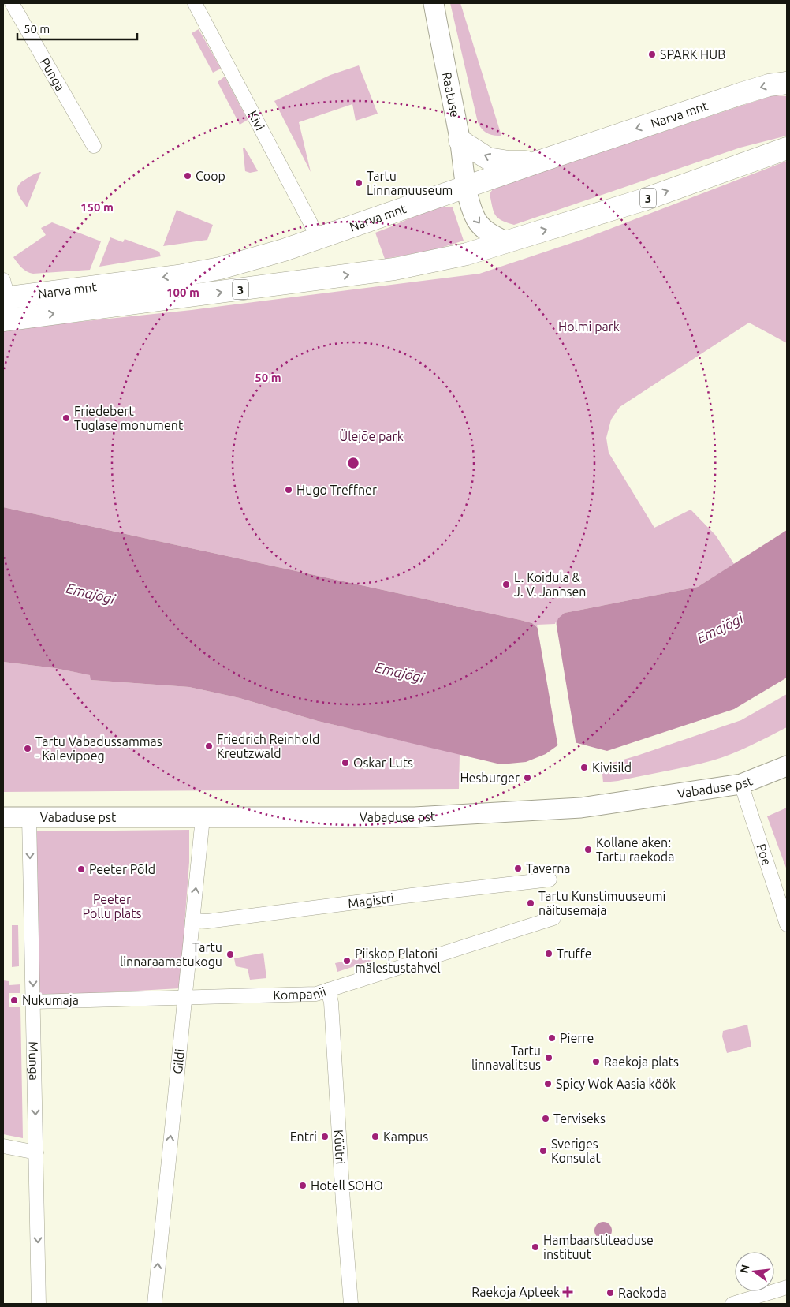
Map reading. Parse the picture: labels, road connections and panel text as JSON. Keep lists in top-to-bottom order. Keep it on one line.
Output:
{"streets":{"highway":["Narva mnt","3"],"main road":["Raatuse","Vabaduse pst"],"street":["Punga","Kivi","Poe","Magistri","Kompanii","Munga","Gildi","Küütri"]},"crossings":[["Raatuse","Narva mnt"],["Narva mnt","Kivi"],["Vabaduse pst","Poe"],["Vabaduse pst","Munga"],["Vabaduse pst","Gildi"],["Magistri","Gildi"],["Kompanii","Munga"],["Kompanii","Gildi"],["Kompanii","Küütri"]],"one_way":["Munga","Gildi"],"water":["Emajõgi"],"parks":["Holmi park","Ülejõe park","Peeter Põllu plats"],"places":{"other":["SPARK HUB","Coop","Tartu Linnamuuseum","Friedebert Tuglase monument","Hugo Treffner","L. Koidula & J. V. Jannsen","Friedrich Reinhold Kreutzwald","Tartu Vabadussammas - Kalevipoeg","Oskar Luts","Kivisild","Hesburger","Kollane aken: Tartu raekoda","Taverna","Peeter Põld","Tartu Kunstimuuseumi näitusemaja","Truffe","Tartu linnaraamatukogu","Piiskop Platoni mälestustahvel","Nukumaja","Pierre","Tartu linnavalitsus","Raekoja plats","Spicy Wok Aasia köök","Terviseks","Entri","Kampus","Sveriges Konsulat","Hotell SOHO","Hambaarstiteaduse instituut","Raekoda"],"health":["Raekoja Apteek"]},"scale_bar":"50 m","north":"left","rings":["150 m","100 m","50 m"]}
